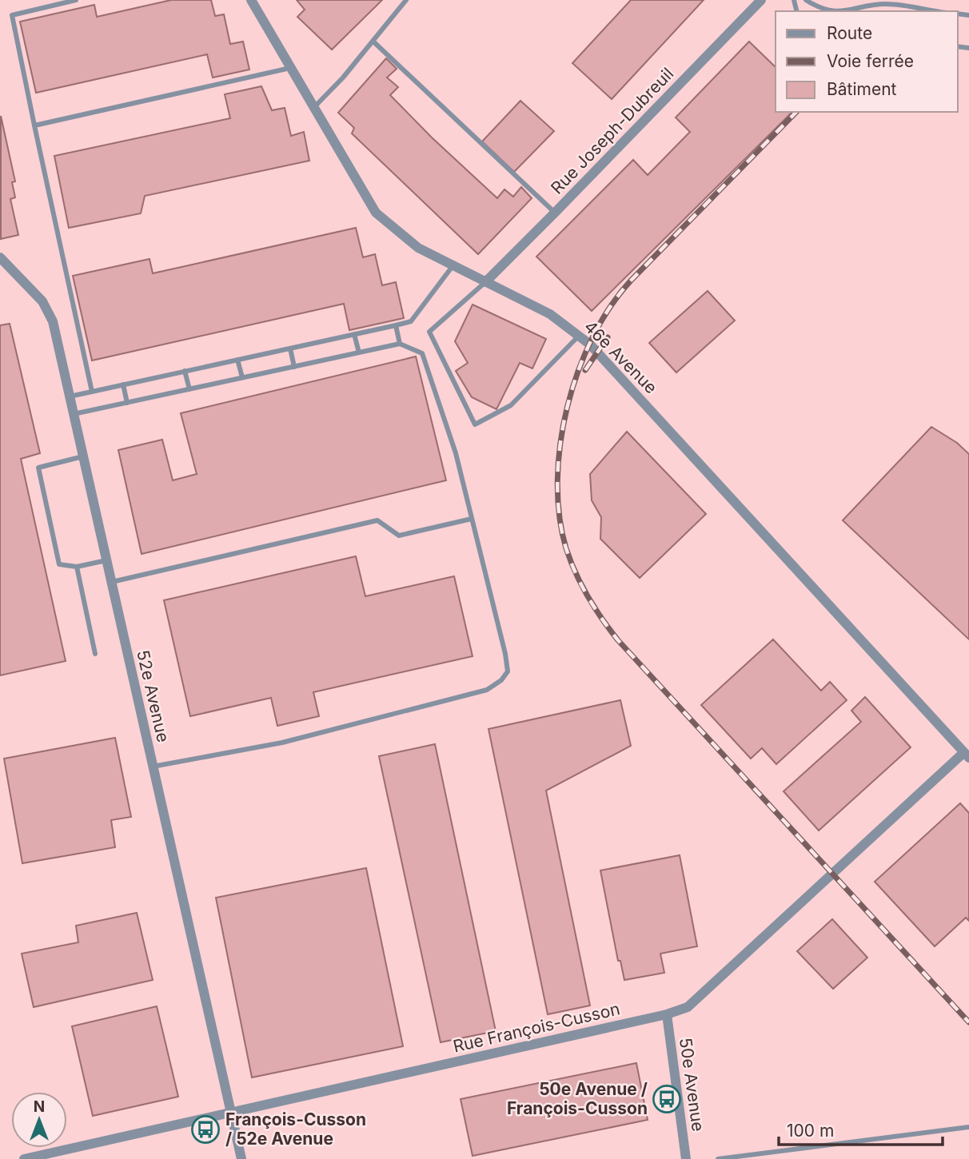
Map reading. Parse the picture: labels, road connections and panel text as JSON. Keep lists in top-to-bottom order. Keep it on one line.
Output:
{"streets":{"street":["Rue Joseph-Dubreuil","46e Avenue","52e Avenue","Rue François-Cusson","50e Avenue"]},"crossings":[["Rue Joseph-Dubreuil","46e Avenue"],["46e Avenue","Rue François-Cusson"],["52e Avenue","Rue François-Cusson"],["Rue François-Cusson","50e Avenue"]],"places":{"bus stop":["50e Avenue / François-Cusson","François-Cusson / 52e Avenue"]},"legend":["Route","Voie ferrée","Bâtiment"],"scale_bar":"100 m","north":"top"}
